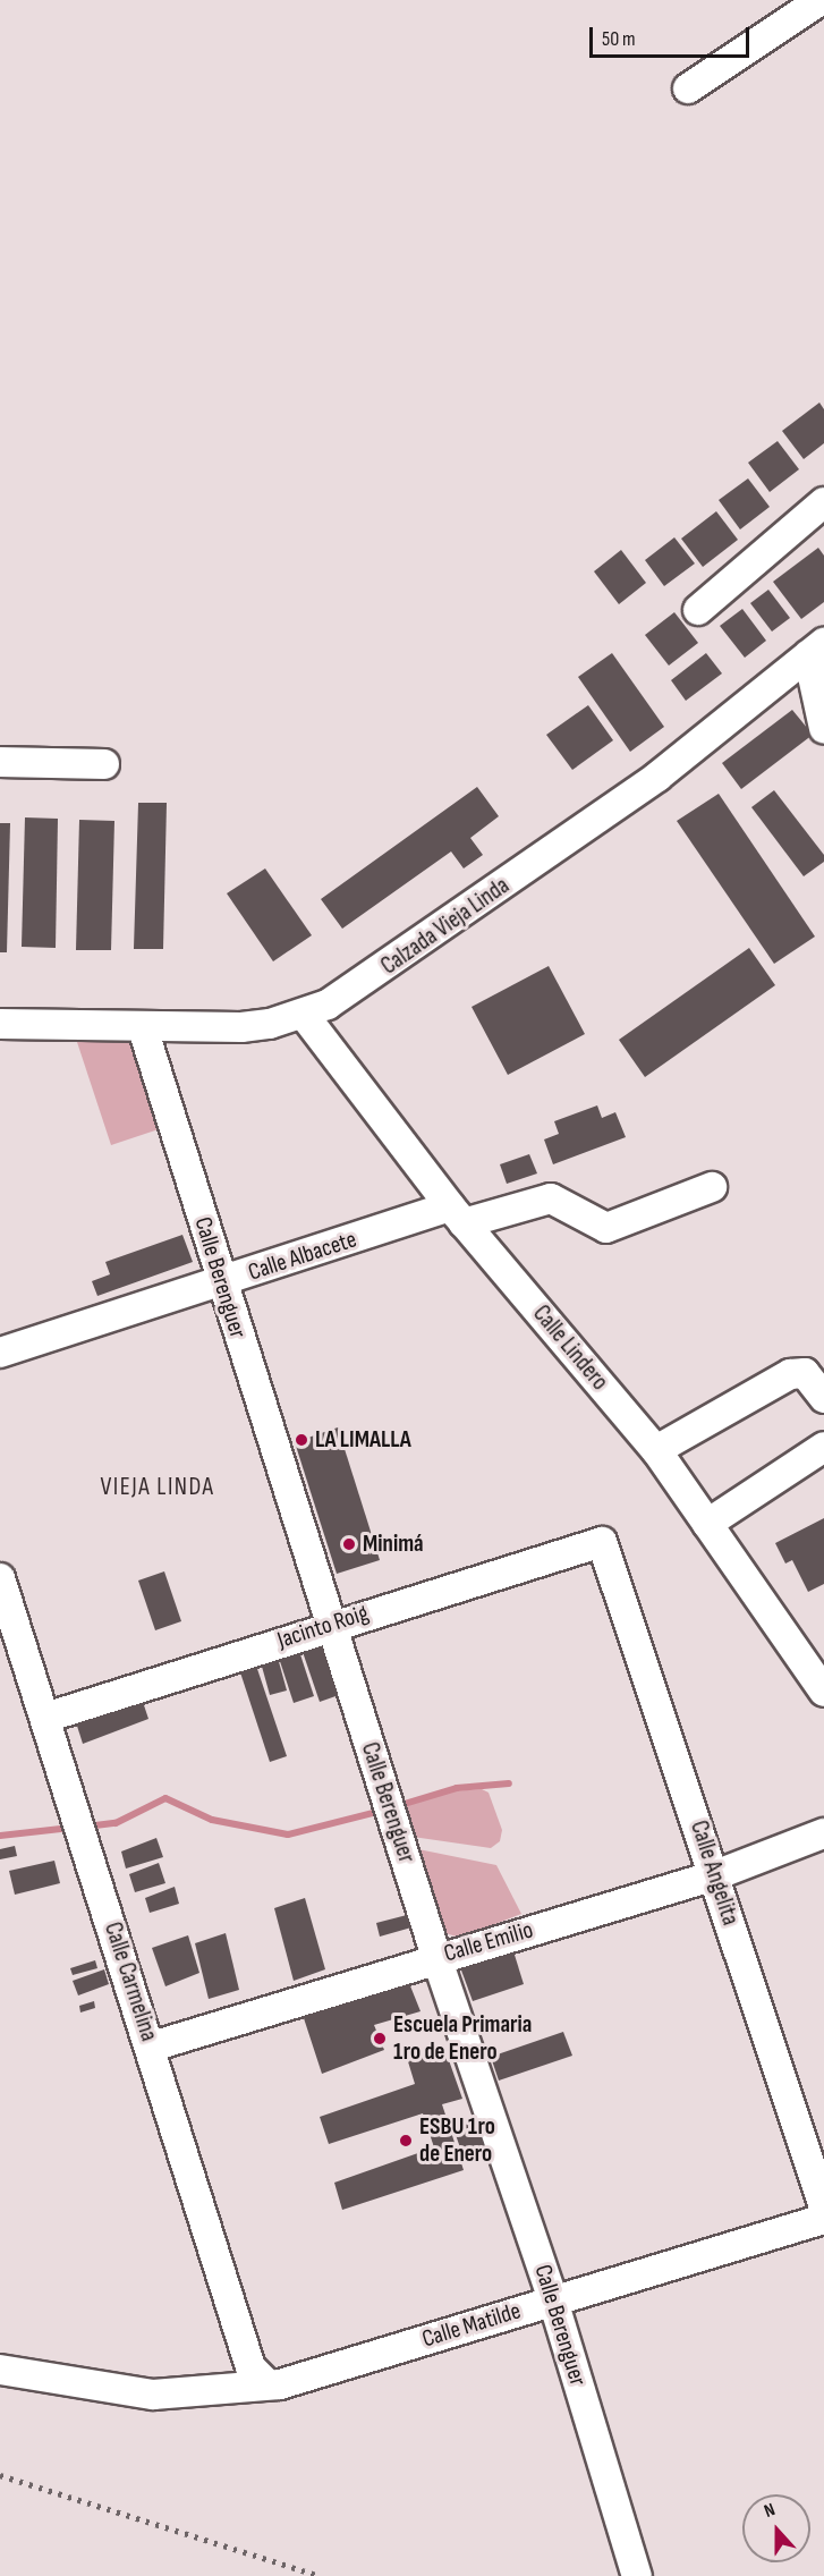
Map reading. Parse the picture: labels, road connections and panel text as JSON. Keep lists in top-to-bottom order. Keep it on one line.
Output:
{"streets":{"street":["Calzada Vieja Linda","Calle Albacete","Calle Berenguer","Calle Lindero","Jacinto Roig","Calle Angelita","Calle Emilio","Calle Carmelina","Calle Matilde"]},"crossings":[["Calzada Vieja Linda","Calle Berenguer"],["Calzada Vieja Linda","Calle Lindero"],["Calle Albacete","Calle Berenguer"],["Calle Albacete","Calle Lindero"],["Calle Berenguer","Jacinto Roig"],["Calle Berenguer","Calle Emilio"],["Calle Berenguer","Calle Matilde"],["Jacinto Roig","Calle Angelita"],["Jacinto Roig","Calle Carmelina"],["Calle Angelita","Calle Emilio"],["Calle Emilio","Calle Carmelina"],["Calle Carmelina","Calle Matilde"]],"districts":["VIEJA LINDA"],"places":["LA LIMALLA","Minimá","Escuela Primaria 1ro de Enero","ESBU 1ro de Enero"],"scale_bar":"50 m","north":"top"}
